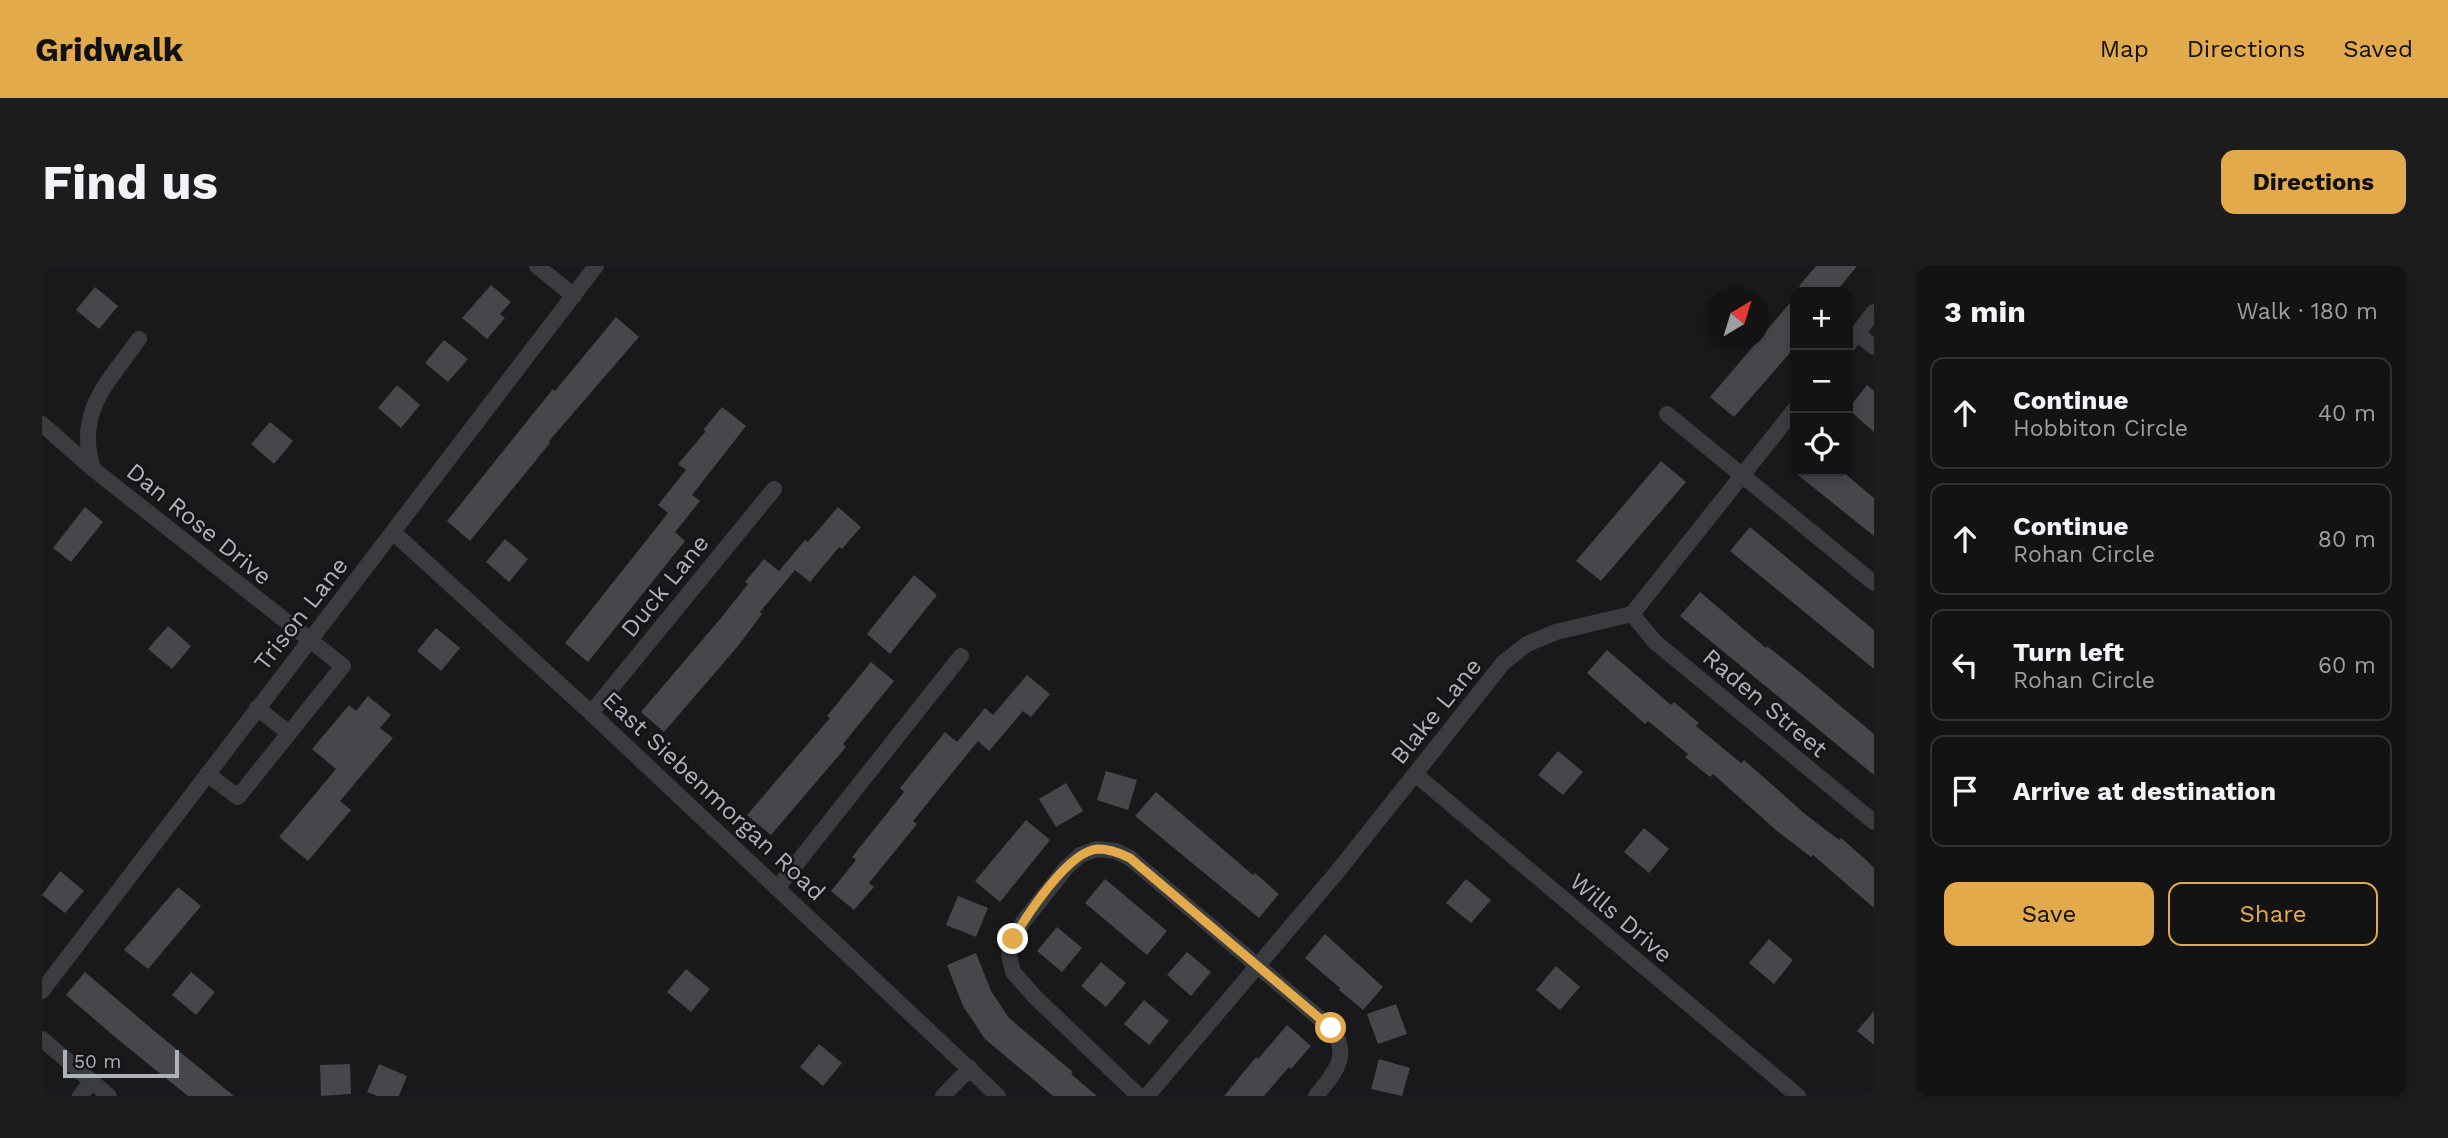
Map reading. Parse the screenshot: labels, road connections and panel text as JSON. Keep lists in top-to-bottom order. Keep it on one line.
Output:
{"streets":{"street":["Dan Rose Drive","Duck Lane","Trison Lane","Raden Street","Blake Lane","East Siebenmorgan Road","Wills Drive"]},"crossings":[["Dan Rose Drive","Trison Lane"],["Duck Lane","East Siebenmorgan Road"],["Trison Lane","East Siebenmorgan Road"],["Raden Street","Blake Lane"],["Blake Lane","Wills Drive"]],"scale_bar":"50 m","north":"top right","page":{"header":"Gridwalk","nav":["Map","Directions","Saved"],"buttons":["Directions",["Save","Share"]],"title":"Find us","heading":["3 min","Walk · 180 m"],"map_buttons":["+","−"],"list":[["Continue","Hobbiton Circle","40 m"],["Continue","Rohan Circle","80 m"],["Turn left","Rohan Circle","60 m"],"Arrive at destination"],"scale":"50 m"}}
